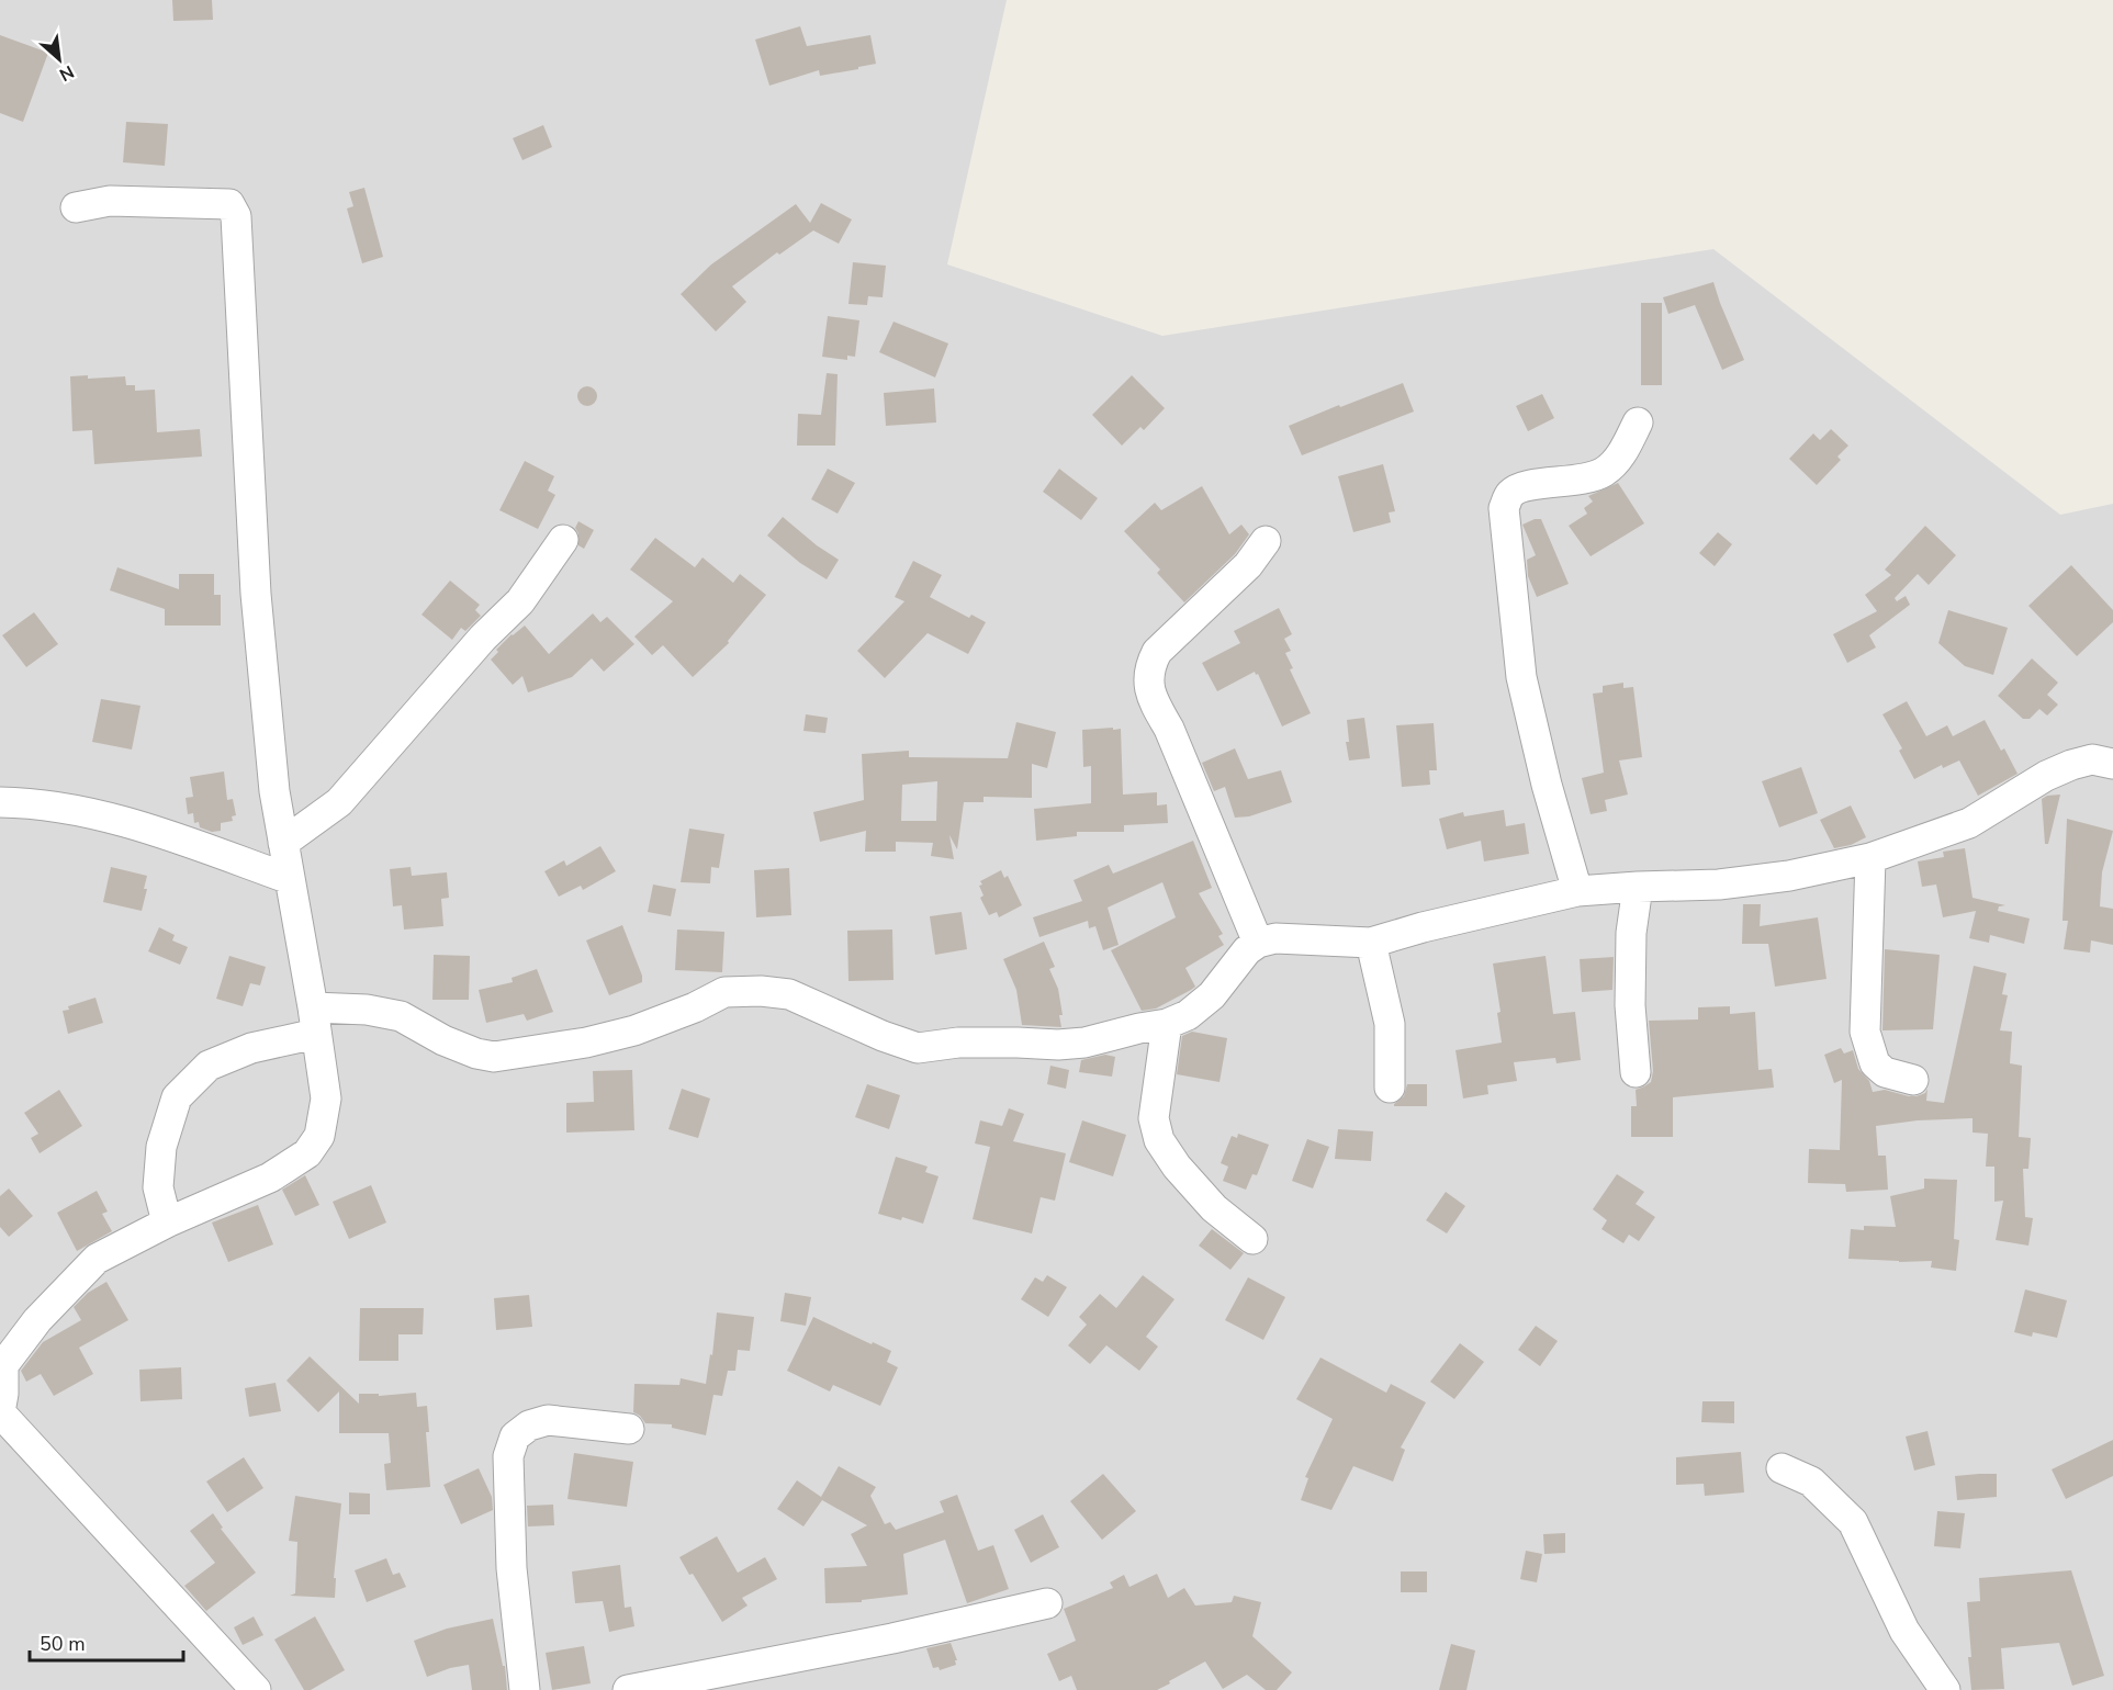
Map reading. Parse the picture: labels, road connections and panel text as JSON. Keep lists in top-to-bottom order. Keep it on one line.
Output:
{"scale_bar":"50 m","north":"bottom right"}
